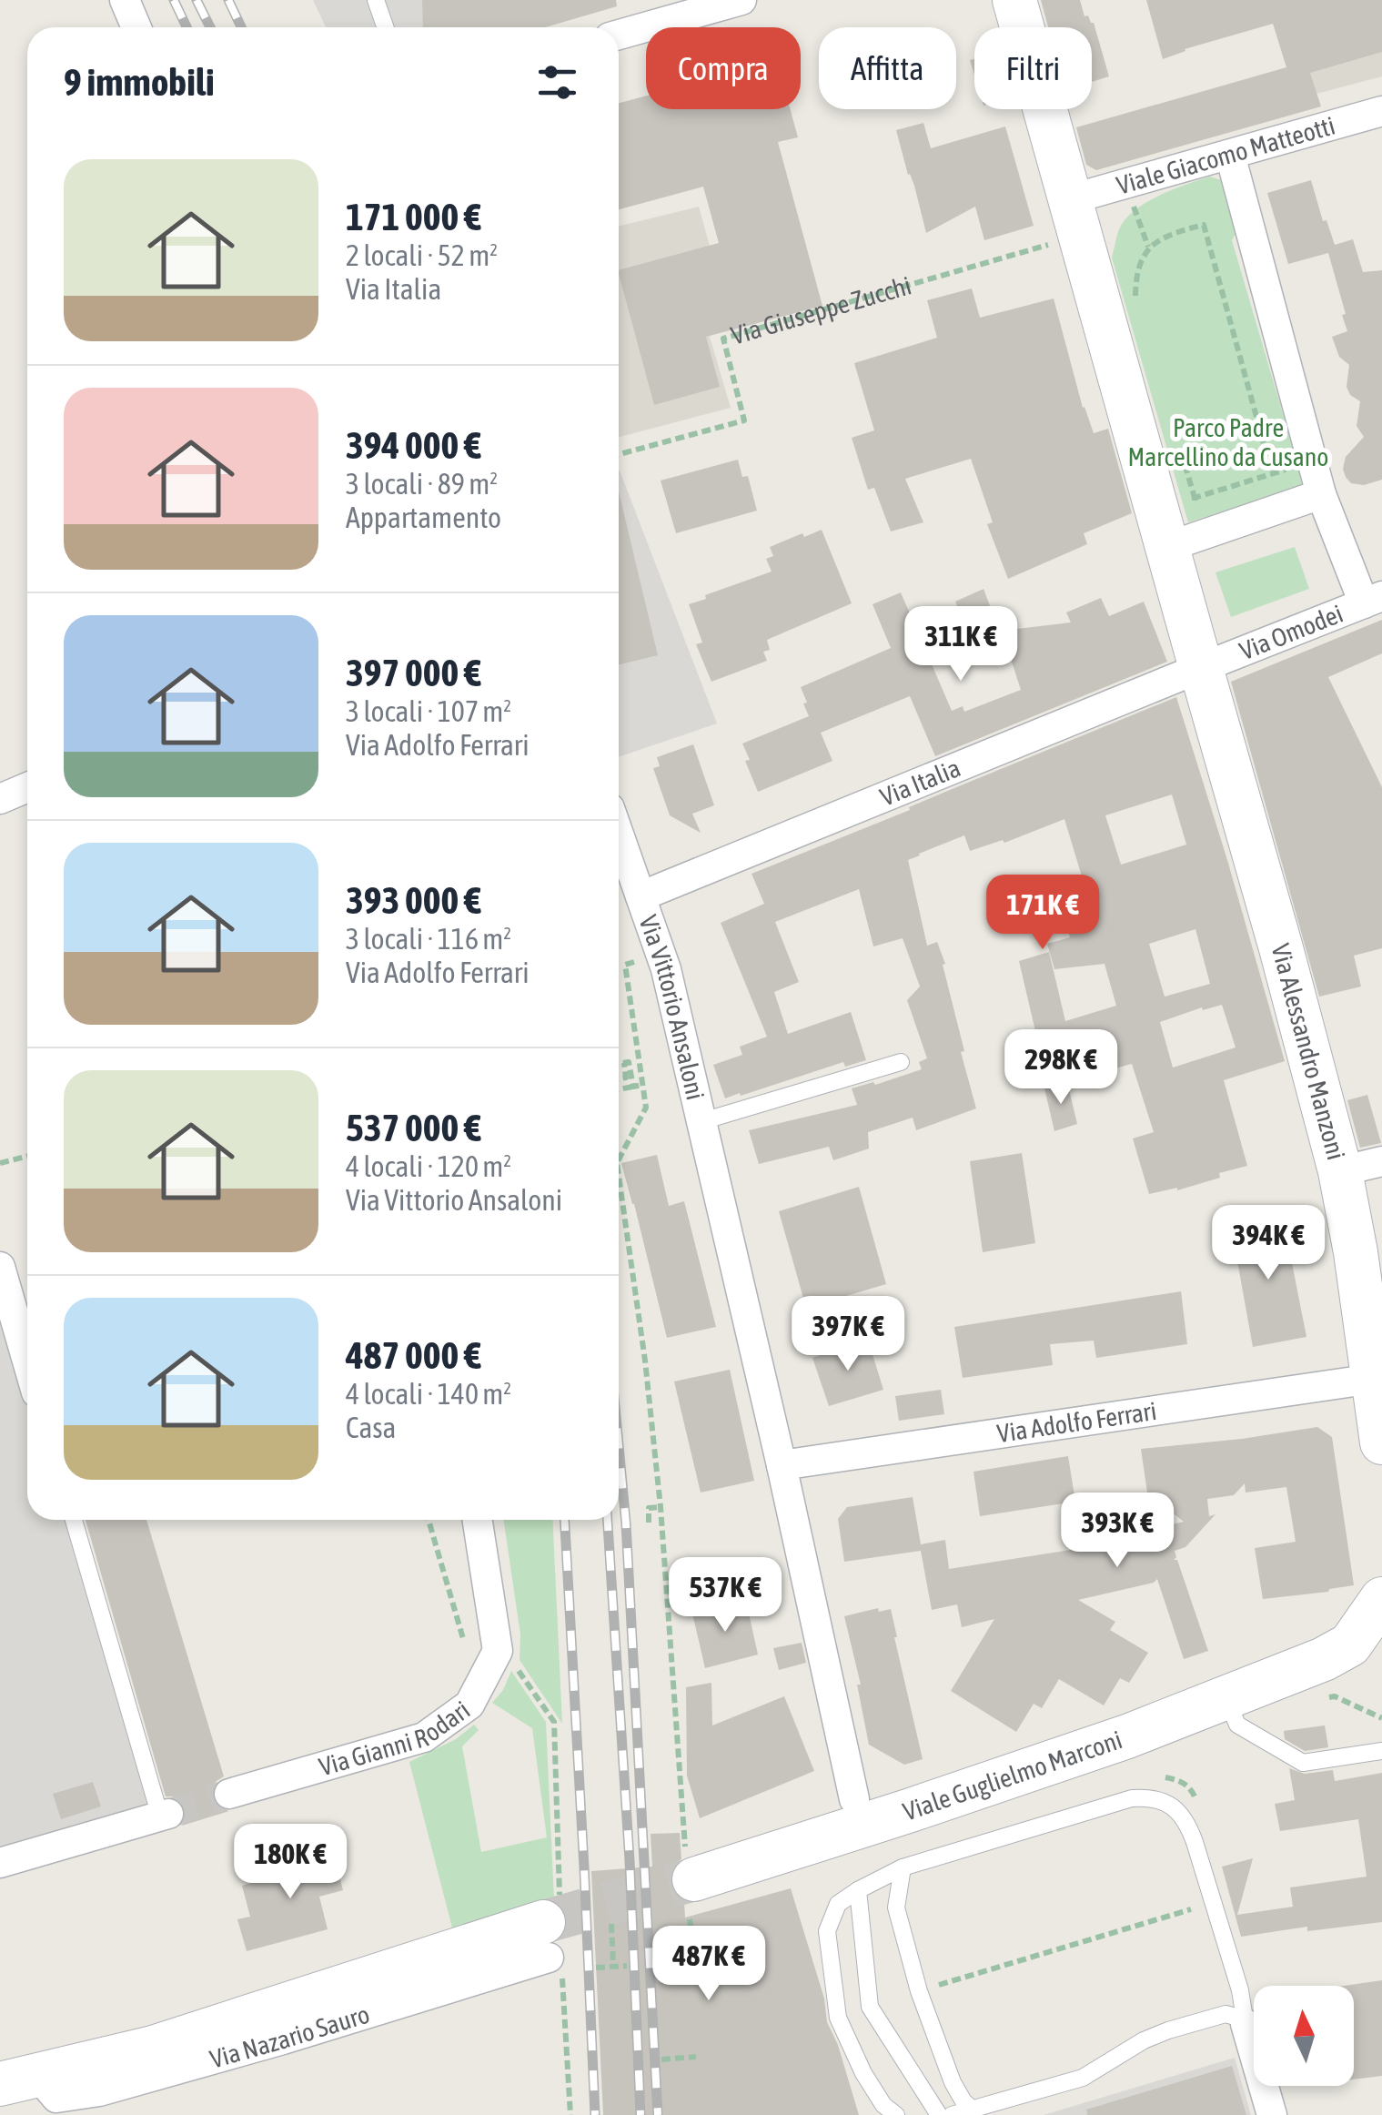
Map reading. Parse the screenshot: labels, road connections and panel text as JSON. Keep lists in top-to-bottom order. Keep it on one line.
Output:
{"streets":{"street":["Viale Giacomo Matteotti","Via Omodei","Via Italia","Via Vittorio Ansaloni","Via Alessandro Manzoni","Via Adolfo Ferrari","Via Gianni Rodari","Viale Guglielmo Marconi","Via Nazario Sauro"],"path":["Via Giuseppe Zucchi"]},"crossings":[["Viale Giacomo Matteotti","Via Giuseppe Zucchi"],["Via Omodei","Via Italia"],["Via Omodei","Via Alessandro Manzoni"],["Via Italia","Via Vittorio Ansaloni"],["Via Italia","Via Alessandro Manzoni"],["Via Vittorio Ansaloni","Via Adolfo Ferrari"],["Via Alessandro Manzoni","Via Adolfo Ferrari"]],"parks":["Parco Padre Marcellino da Cusano"],"north":"top","page":{"chip":["Compra","Affitta","Filtri"],"heading":"9 immobili","list":[{"name":"171 000 €","note":"2 locali · 52 m² · Via Italia"},{"name":"394 000 €","note":"3 locali · 89 m² · Appartamento"},{"name":"397 000 €","note":"3 locali · 107 m² · Via Adolfo Ferrari"},{"name":"393 000 €","note":"3 locali · 116 m² · Via Adolfo Ferrari"},{"name":"537 000 €","note":"4 locali · 120 m² · Via Vittorio Ansaloni"},{"name":"487 000 €","note":"4 locali · 140 m² · Casa"}],"price":["311K €","171K €","298K €","394K €","397K €","393K €","537K €","180K €","487K €"]}}
